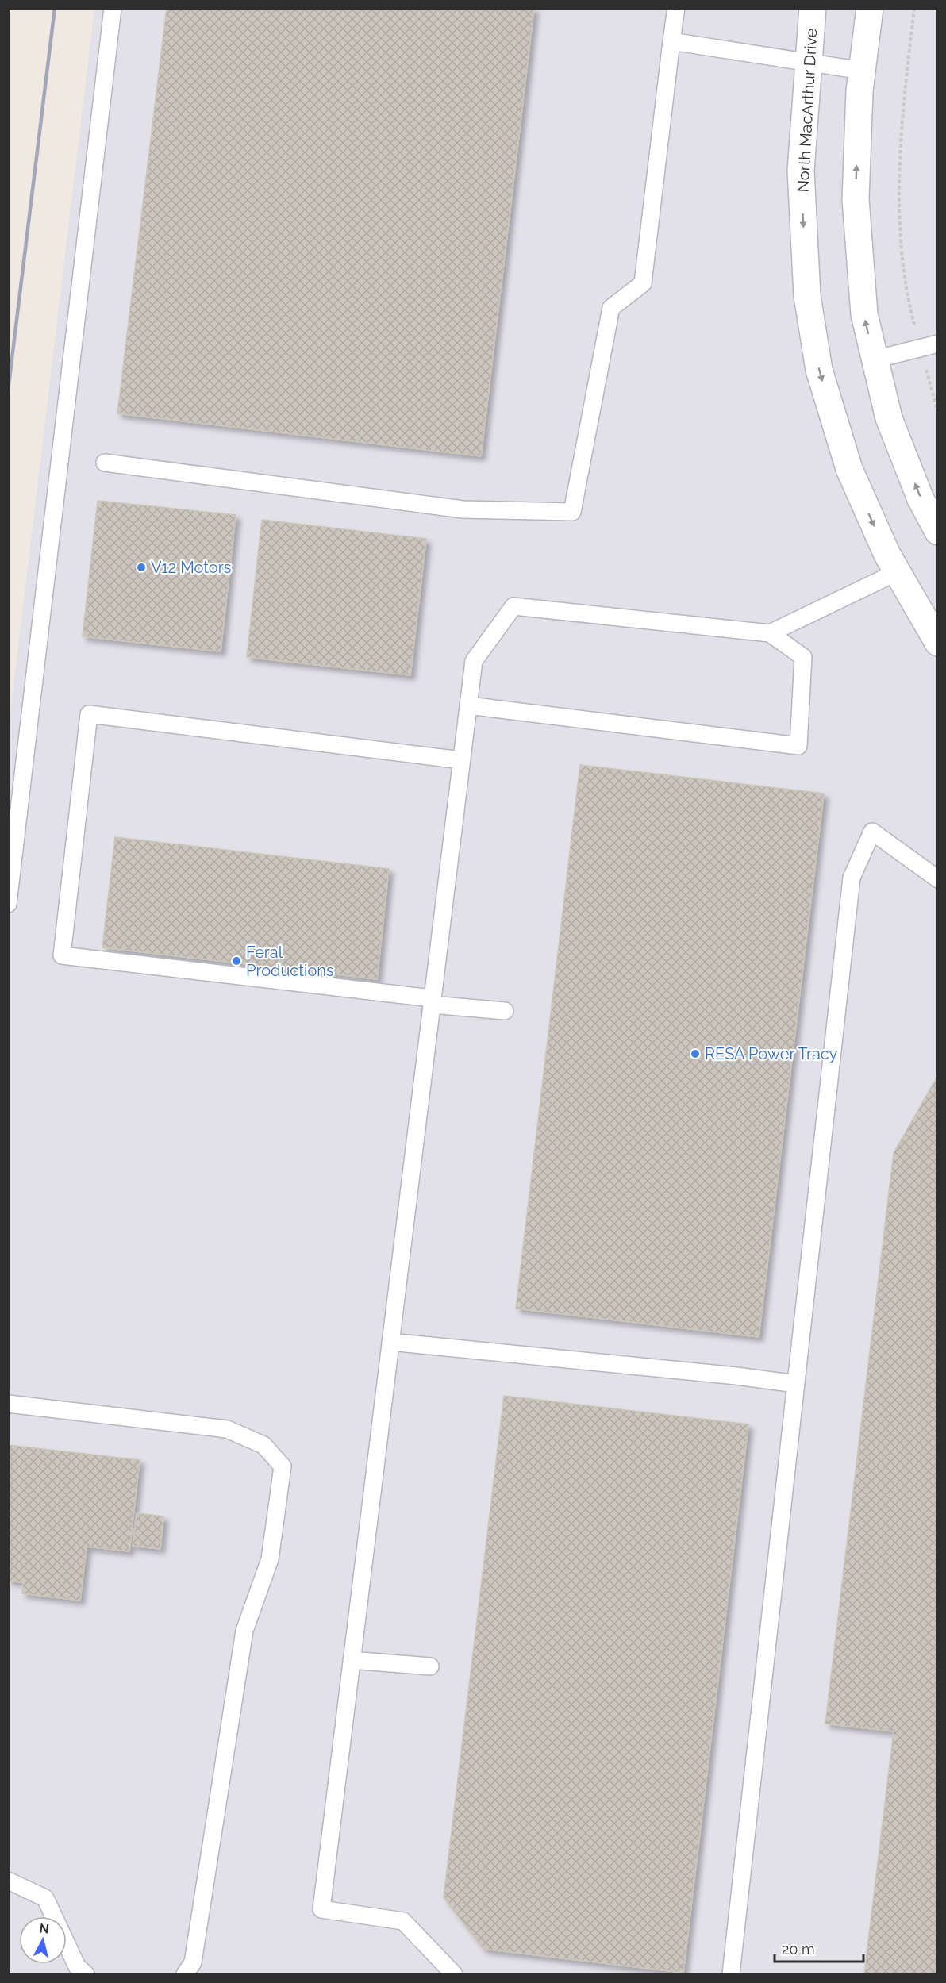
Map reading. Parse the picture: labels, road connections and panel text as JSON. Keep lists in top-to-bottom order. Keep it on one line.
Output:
{"streets":{"main road":["North MacArthur Drive"]},"places":["V12 Motors","Feral Productions","RESA Power Tracy"],"scale_bar":"20 m","north":"top"}
